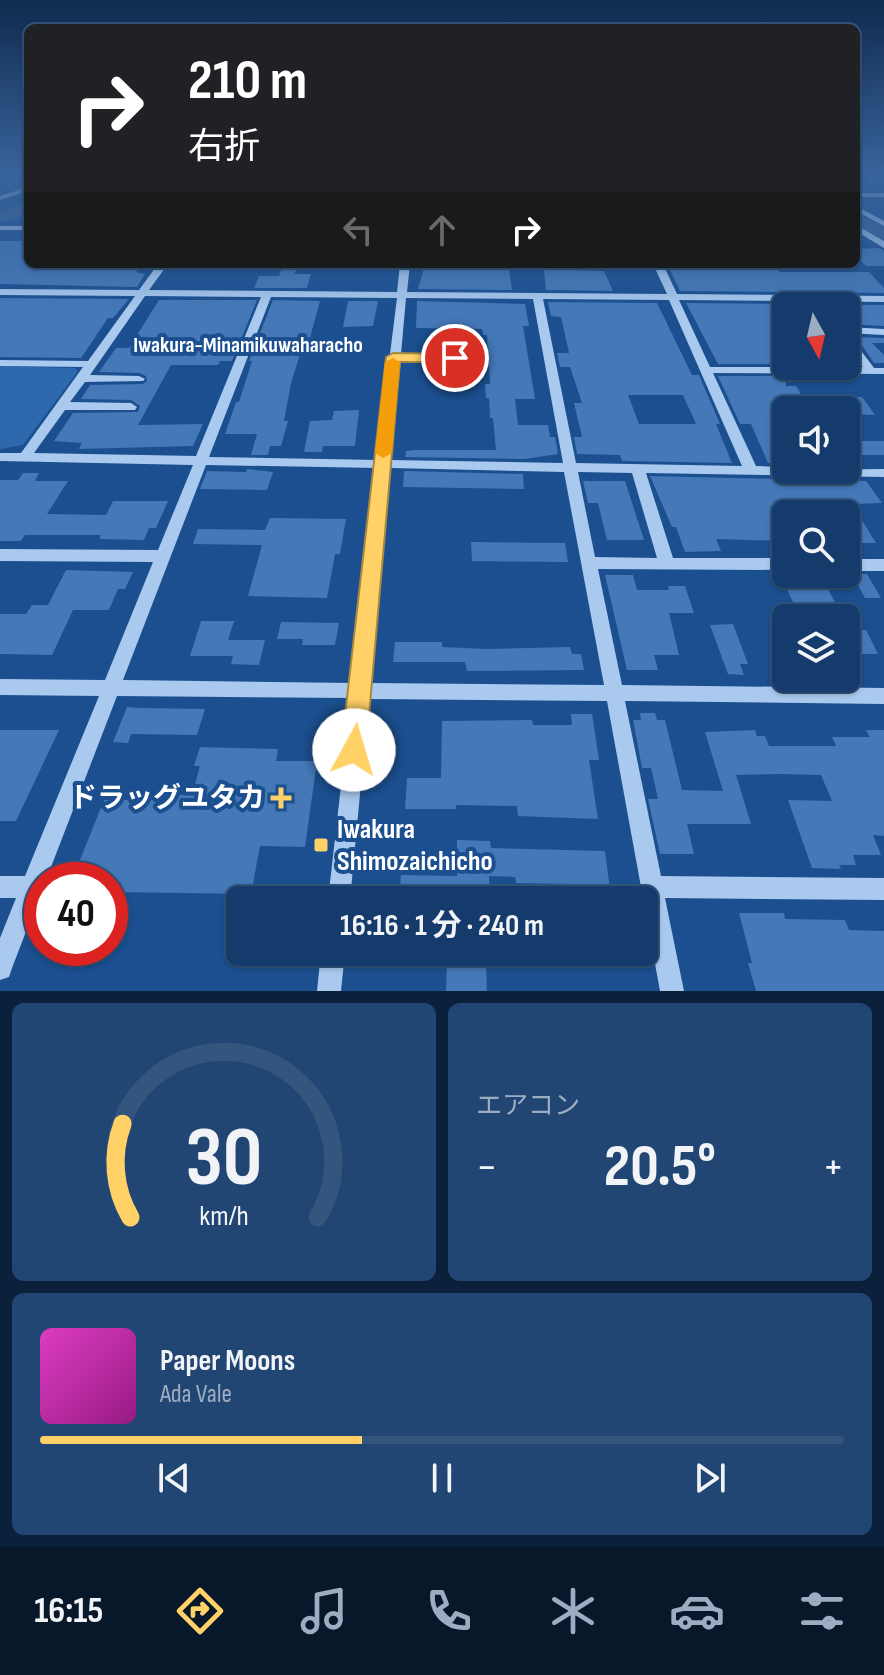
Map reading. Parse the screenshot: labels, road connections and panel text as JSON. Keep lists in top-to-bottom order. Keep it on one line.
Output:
{"districts":["Iwakura-Minamikuwaharacho"],"places":{"health":["ドラッグユタカ"],"transit":["Iwakura Shimozaichicho"]},"north":"bottom","page":{"turn":["210 m","右折"],"limit":"40","trip":"16:16 · 1 分 · 240 m","tile":"エアコン","heat":["−","20.5°","+"],"song":["Paper Moons","Ada Vale"],"tabs":"16:15","gauge":["30","km/h"]}}
